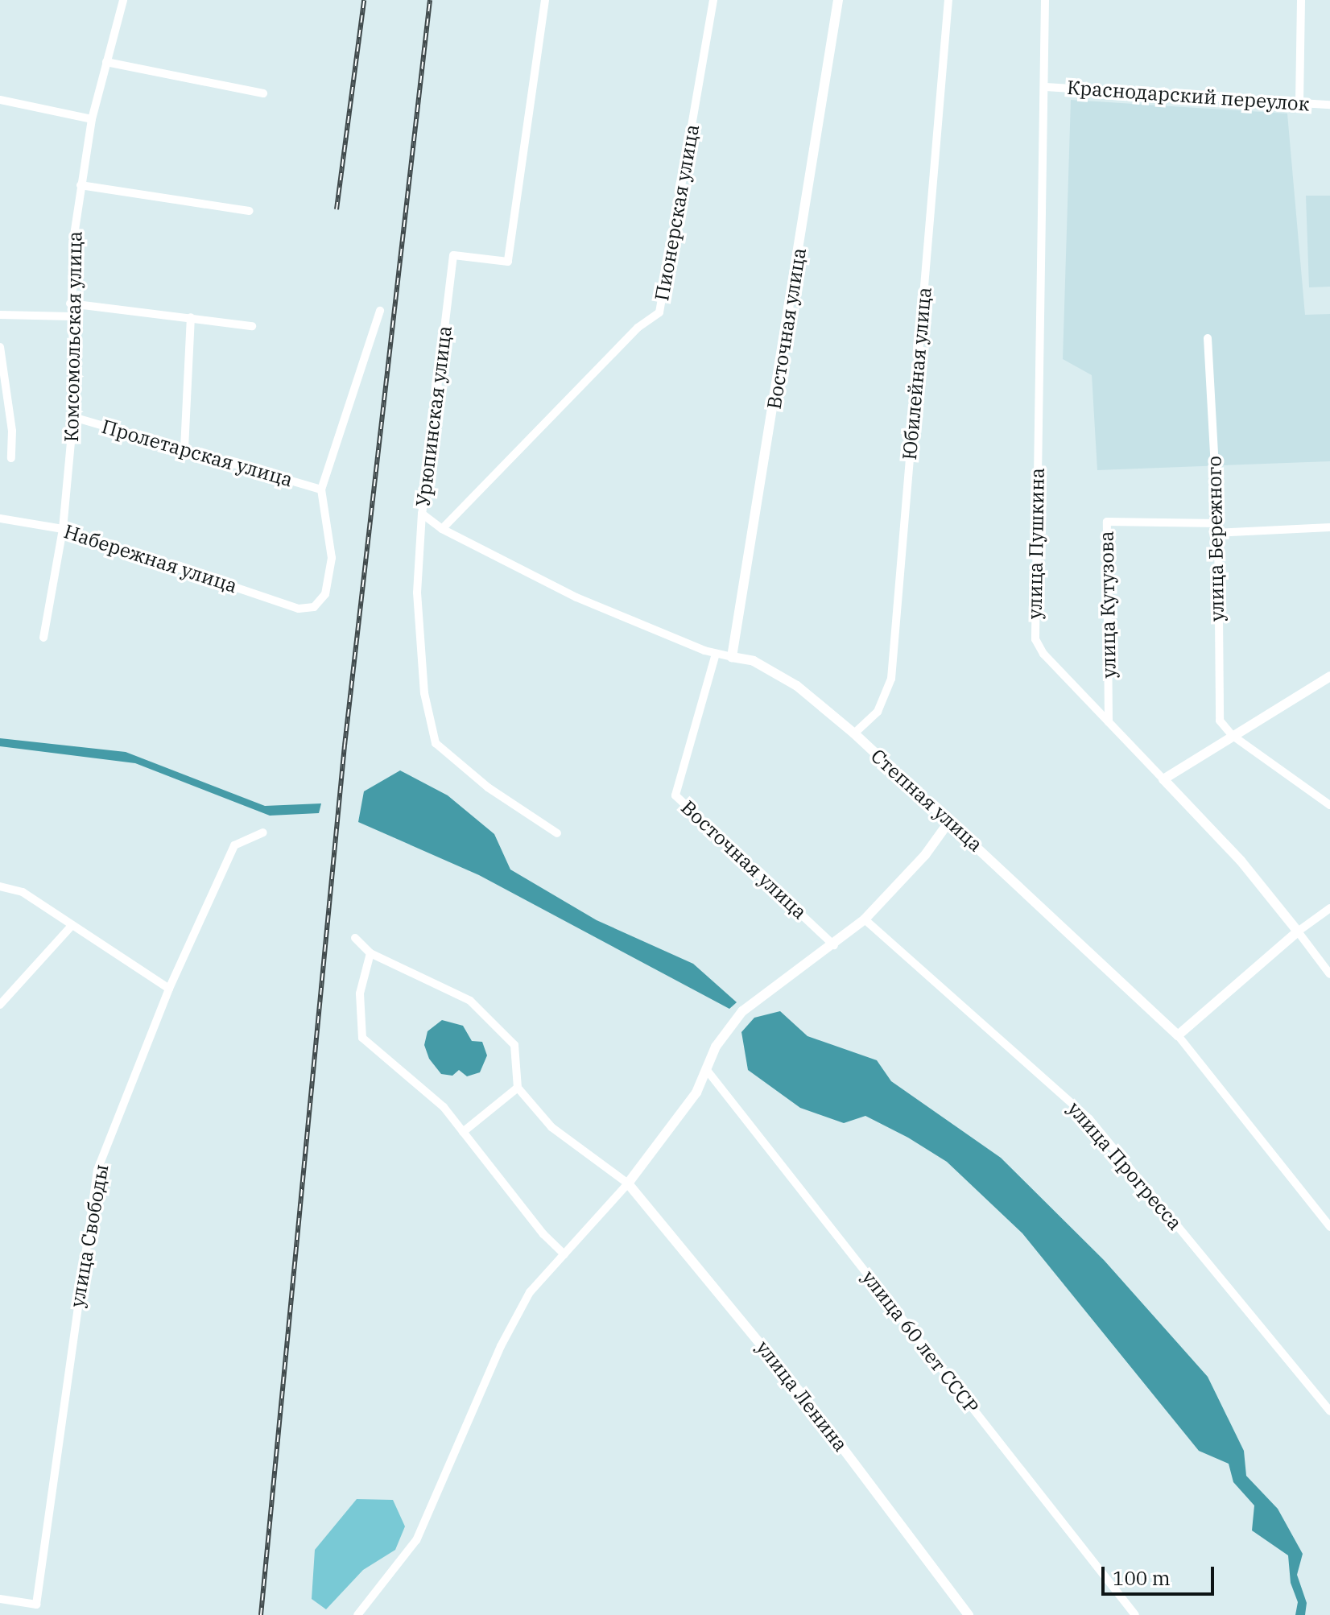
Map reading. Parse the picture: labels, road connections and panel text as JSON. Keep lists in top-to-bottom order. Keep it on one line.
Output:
{"streets":{"street":["Краснодарский переулок","Пионерская улица","Восточная улица","Комсомольская улица","Юбилейная улица","Урюпинская улица","Пролетарская улица","улица Бережного","улица Пушкина","Набережная улица","улица Кутузова","Степная улица","улица Прогресса","улица Свободы","улица 60 лет СССР","улица Ленина"]},"crossings":[["Краснодарский переулок","улица Пушкина"],["Пионерская улица","Степная улица"],["Восточная улица","Степная улица"],["Комсомольская улица","Пролетарская улица"],["Комсомольская улица","Набережная улица"],["Юбилейная улица","Степная улица"],["Урюпинская улица","Степная улица"],["Пролетарская улица","Набережная улица"],["улица Бережного","улица Кутузова"],["улица Пушкина","улица Кутузова"]],"scale_bar":"100 m"}
